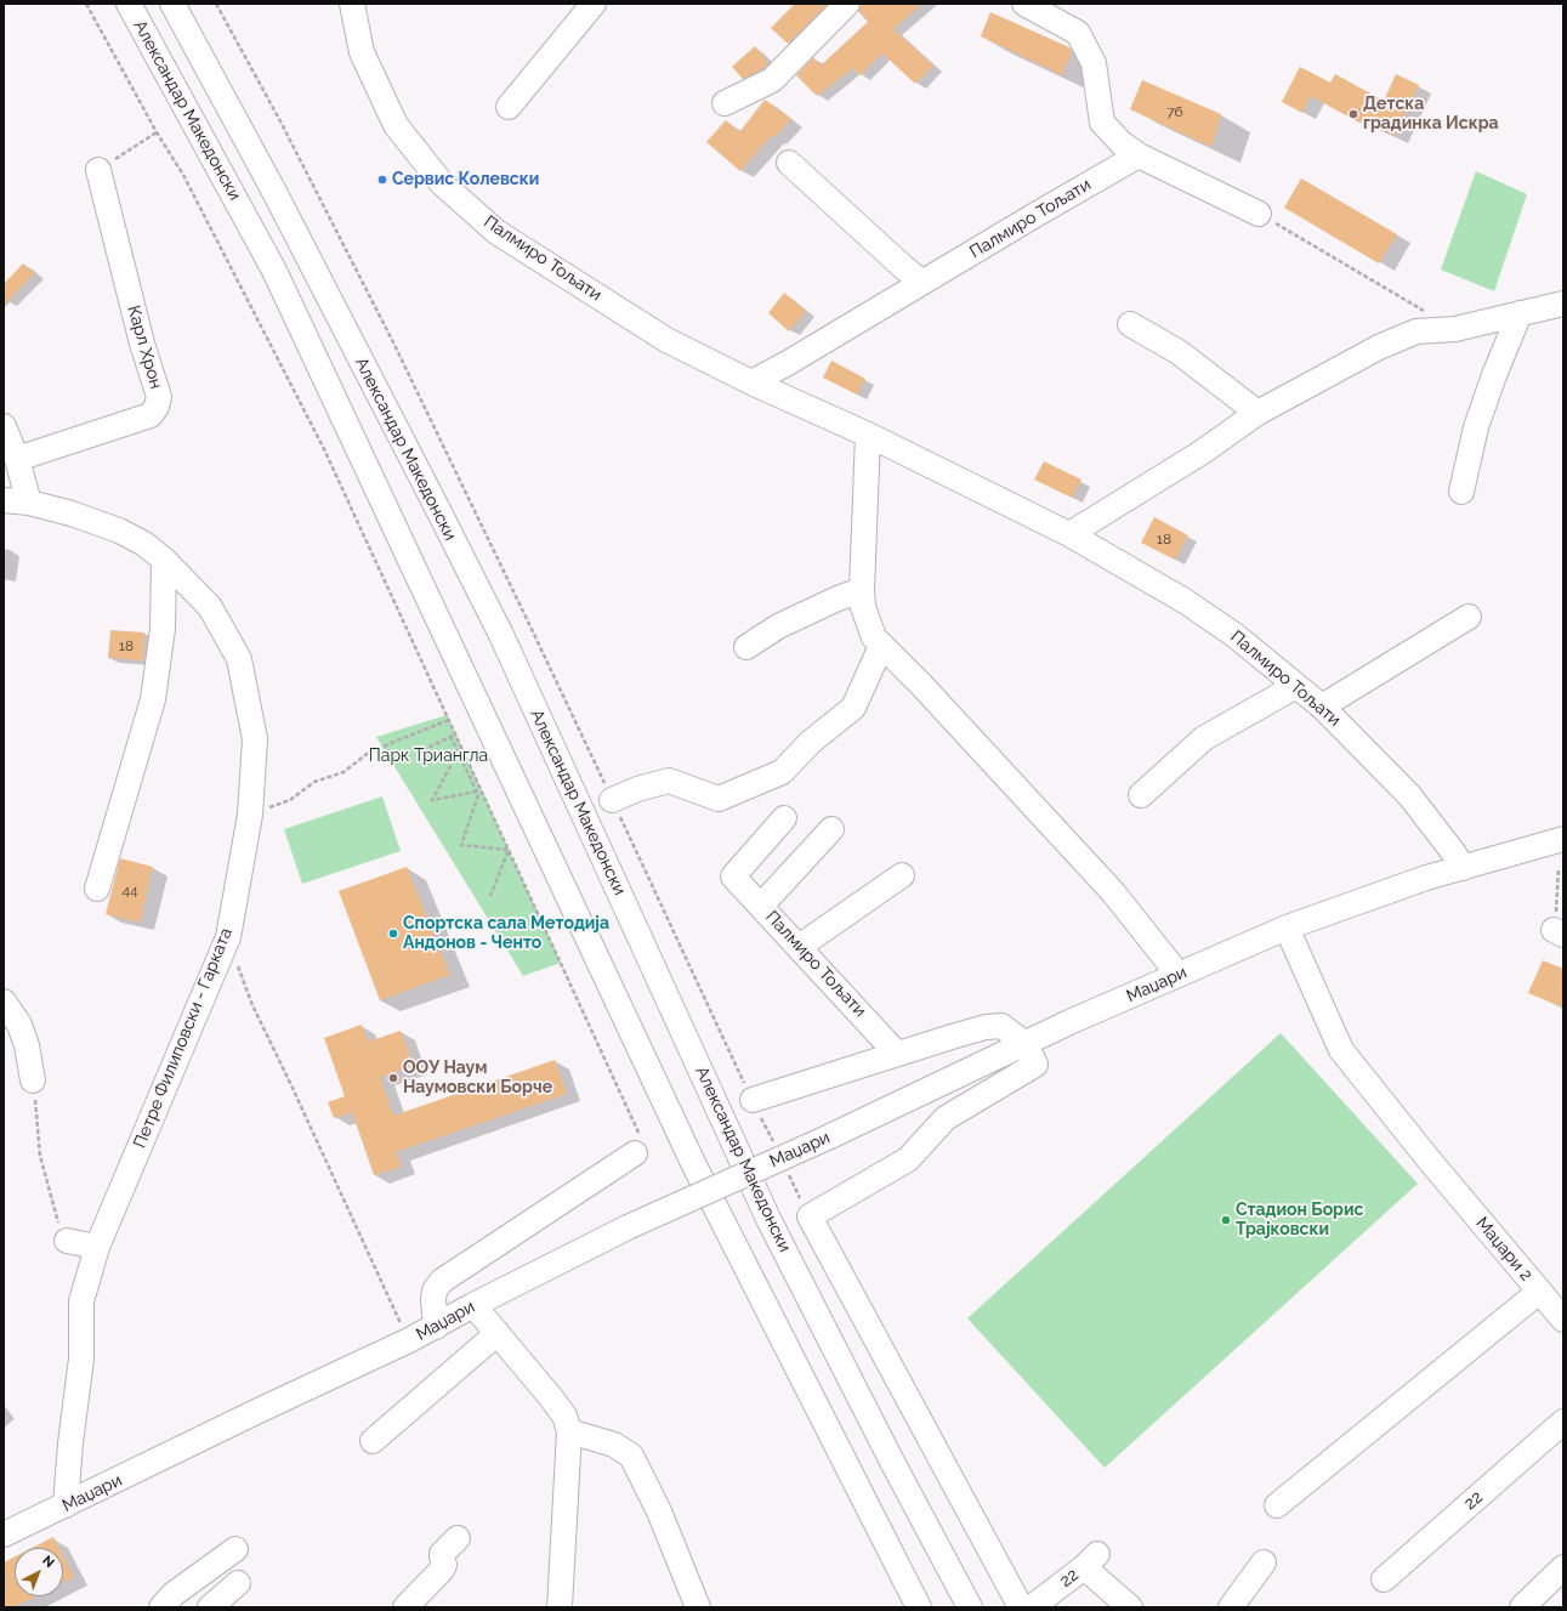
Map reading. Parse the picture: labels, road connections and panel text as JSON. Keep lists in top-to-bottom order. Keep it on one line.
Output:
{"streets":{"street":["Александар Македонски","Палмиро Тољати","Карл Хрон","Маџари","Петре Филиповски - Гарката","Маџари 2","22"]},"crossings":[["Палмиро Тољати","Маџари"],["Маџари","Петре Филиповски - Гарката"],["Маџари","Маџари 2"]],"parks":["Парк Триангла"],"places":["Детска градинка Искра","Сервис Колевски","Спортска сала Методија Андонов - Ченто","ООУ Наум Наумовски Борче","Стадион Борис Трајковски"],"house_numbers":["76","18","18","44"],"north":"top right"}
